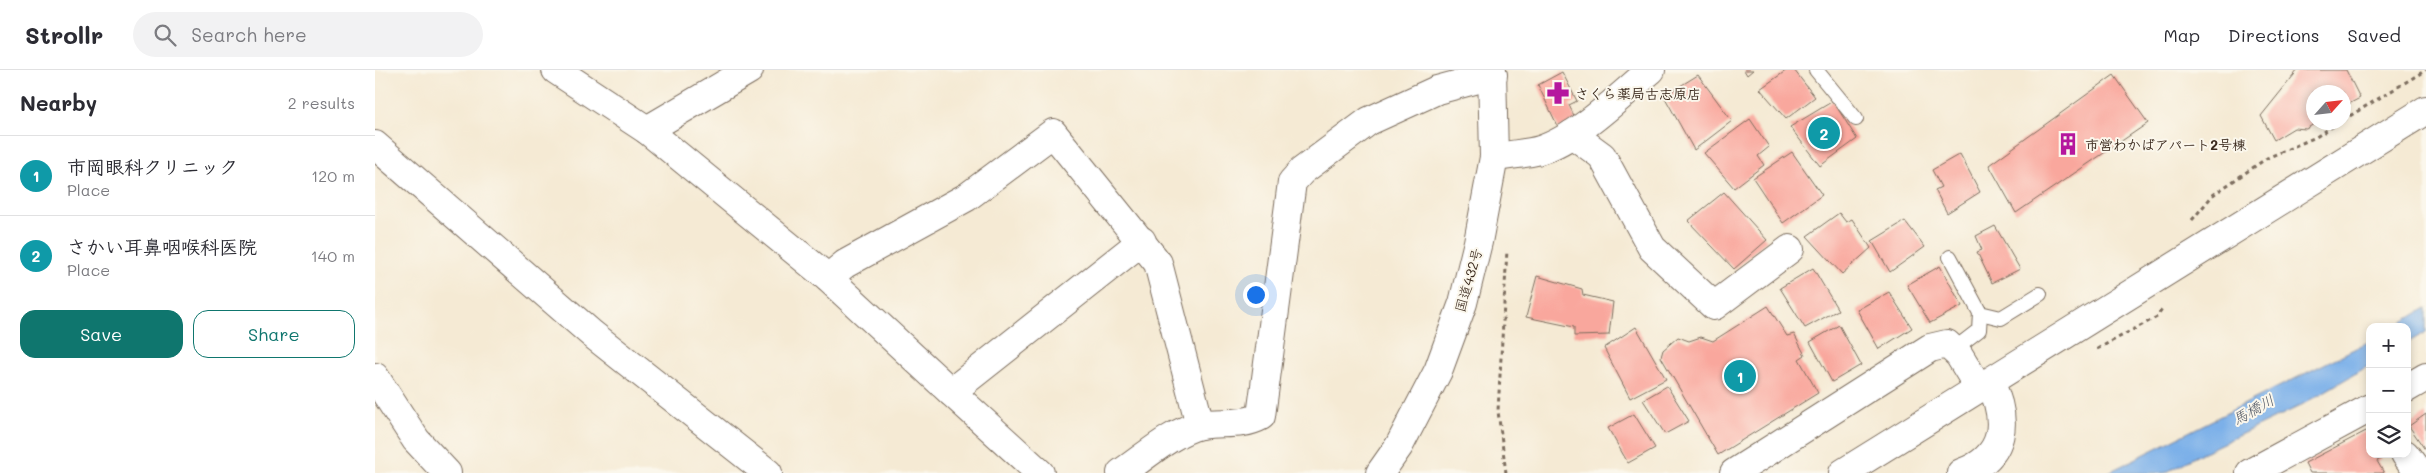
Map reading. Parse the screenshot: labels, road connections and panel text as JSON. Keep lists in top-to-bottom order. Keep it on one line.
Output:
{"streets":{"main road":["国道432号"]},"water":["馬橋川"],"places":{"pharmacy":["さくら薬局古志原店"],"building":["市営わかばアパート2号棟"]},"north":"top right","page":{"header":"Strollr","search":"Search here","nav":["Map","Directions","Saved"],"heading":["Nearby","2 results"],"pins":["2","1"],"list":[{"mark":"1","name":"市岡眼科クリニック","note":"Place","value":"120 m"},{"mark":"2","name":"さかい耳鼻咽喉科医院","note":"Place","value":"140 m"}],"buttons":["Save","Share"],"map_buttons":["+","−"]}}
